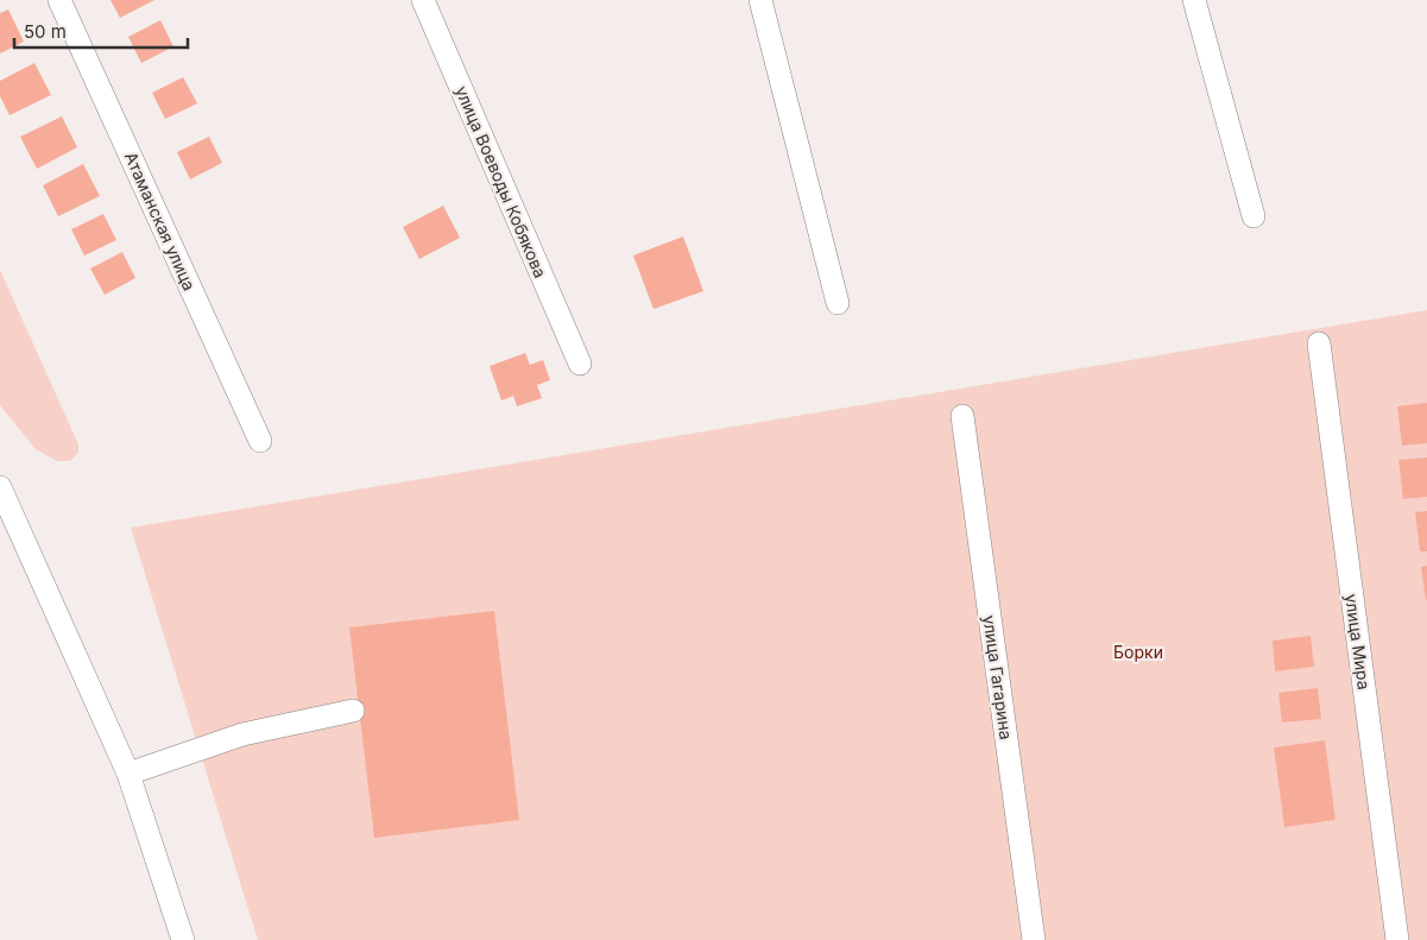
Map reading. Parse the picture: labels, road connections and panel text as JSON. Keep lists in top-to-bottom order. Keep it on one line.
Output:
{"streets":{"street":["улица Воеводы Кобякова","Атаманская улица","улица Мира","улица Гагарина"]},"parks":["Борки"],"scale_bar":"50 m"}
